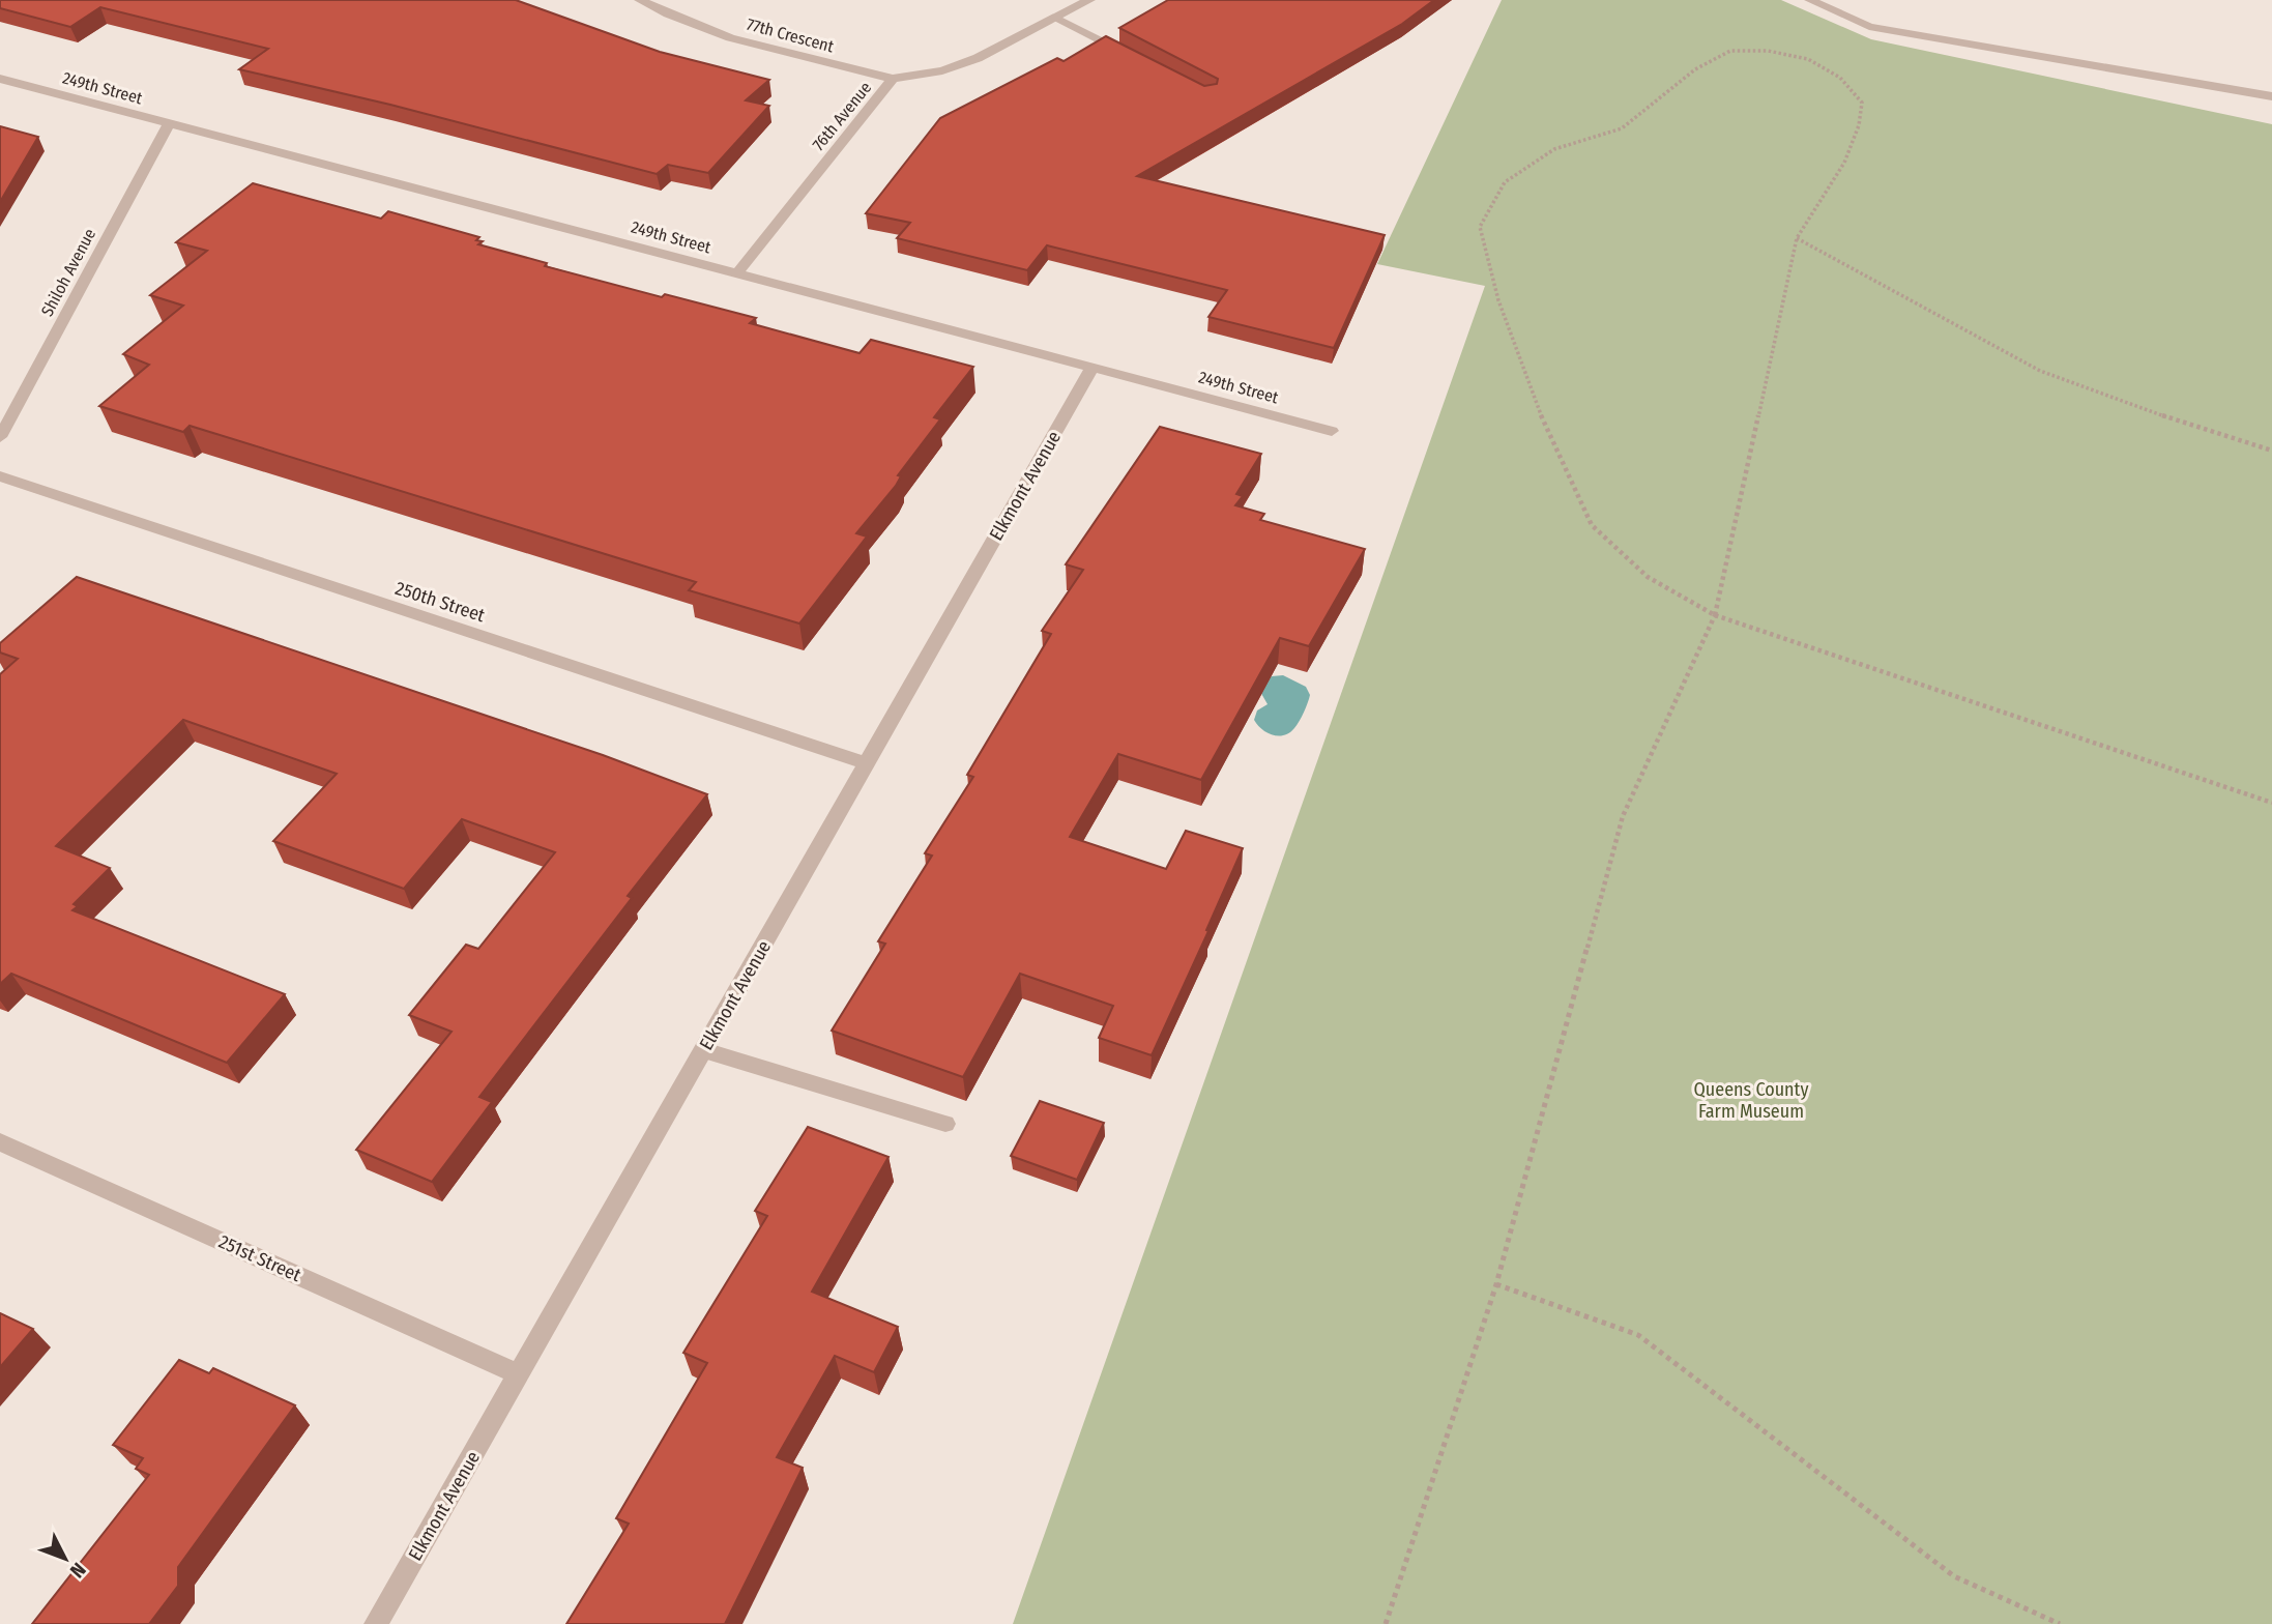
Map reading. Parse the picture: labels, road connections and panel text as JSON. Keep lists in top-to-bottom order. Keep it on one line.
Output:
{"streets":{"street":["77th Crescent","249th Street","76th Avenue","Shiloh Avenue","Elkmont Avenue","250th Street","251st Street"]},"crossings":[["77th Crescent","76th Avenue"],["249th Street","76th Avenue"],["249th Street","Shiloh Avenue"],["249th Street","Elkmont Avenue"],["Elkmont Avenue","250th Street"],["Elkmont Avenue","251st Street"]],"parks":["Queens County Farm Museum"],"north":"bottom right"}
